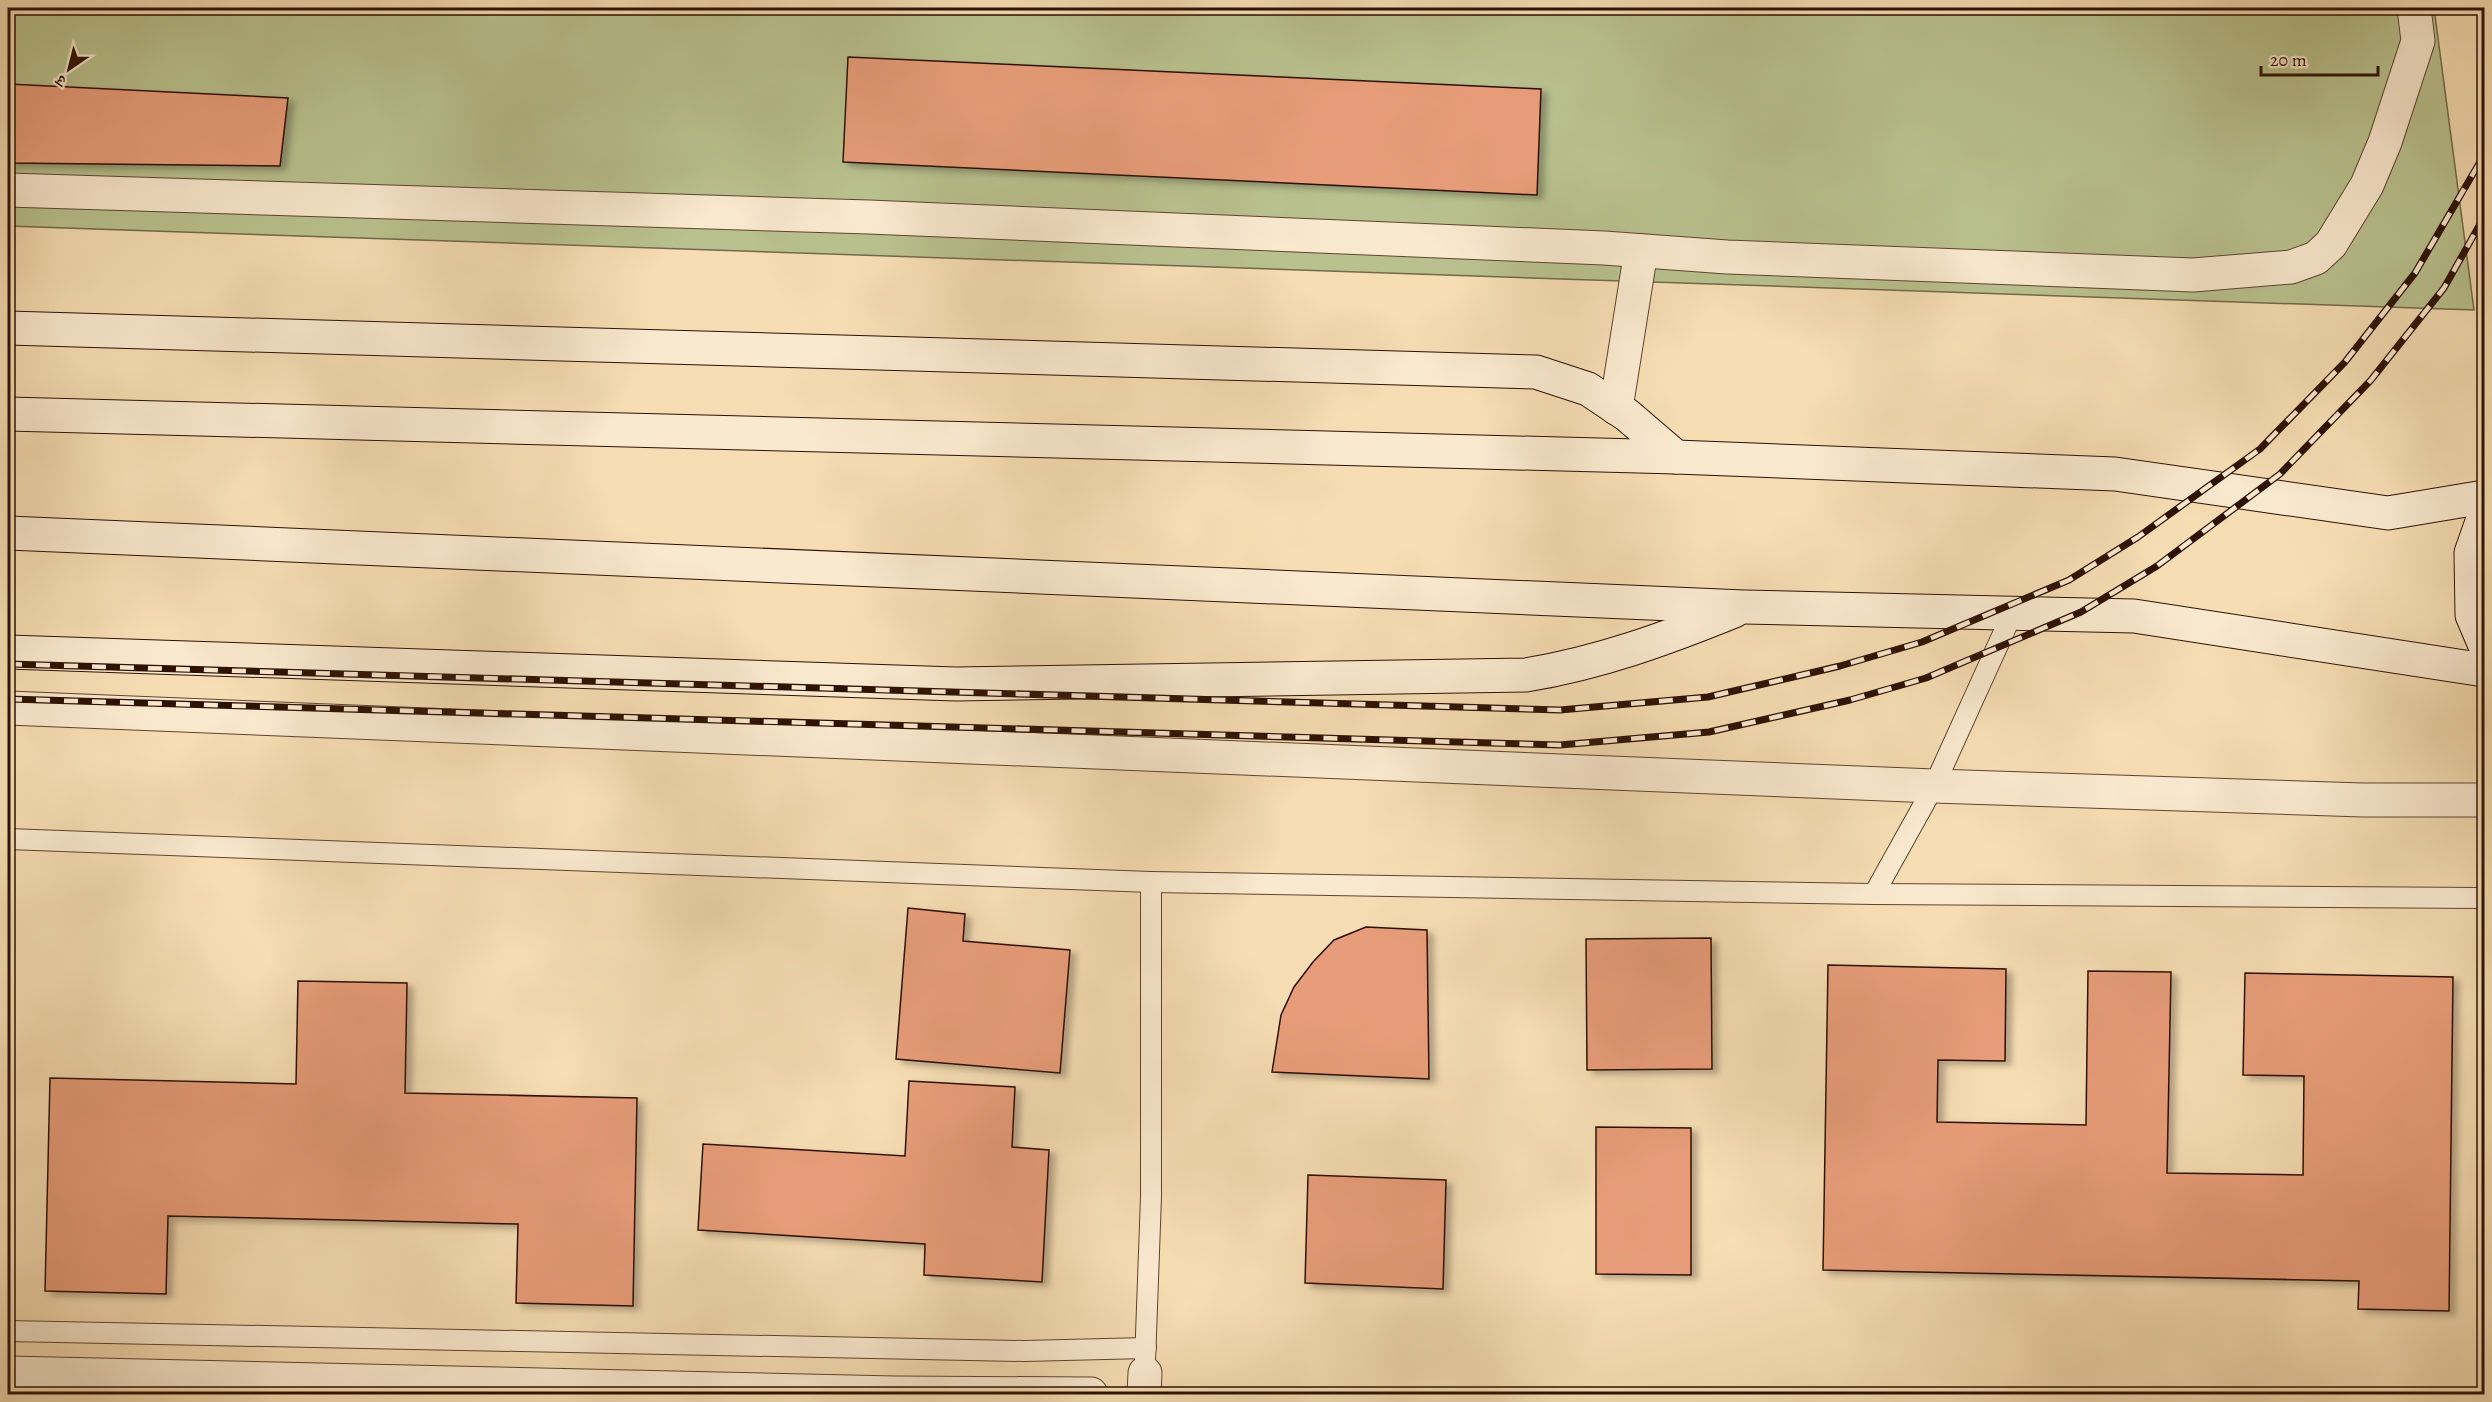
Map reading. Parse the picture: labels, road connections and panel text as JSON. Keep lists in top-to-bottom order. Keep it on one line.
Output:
{"scale_bar":"20 m","north":"bottom left"}
